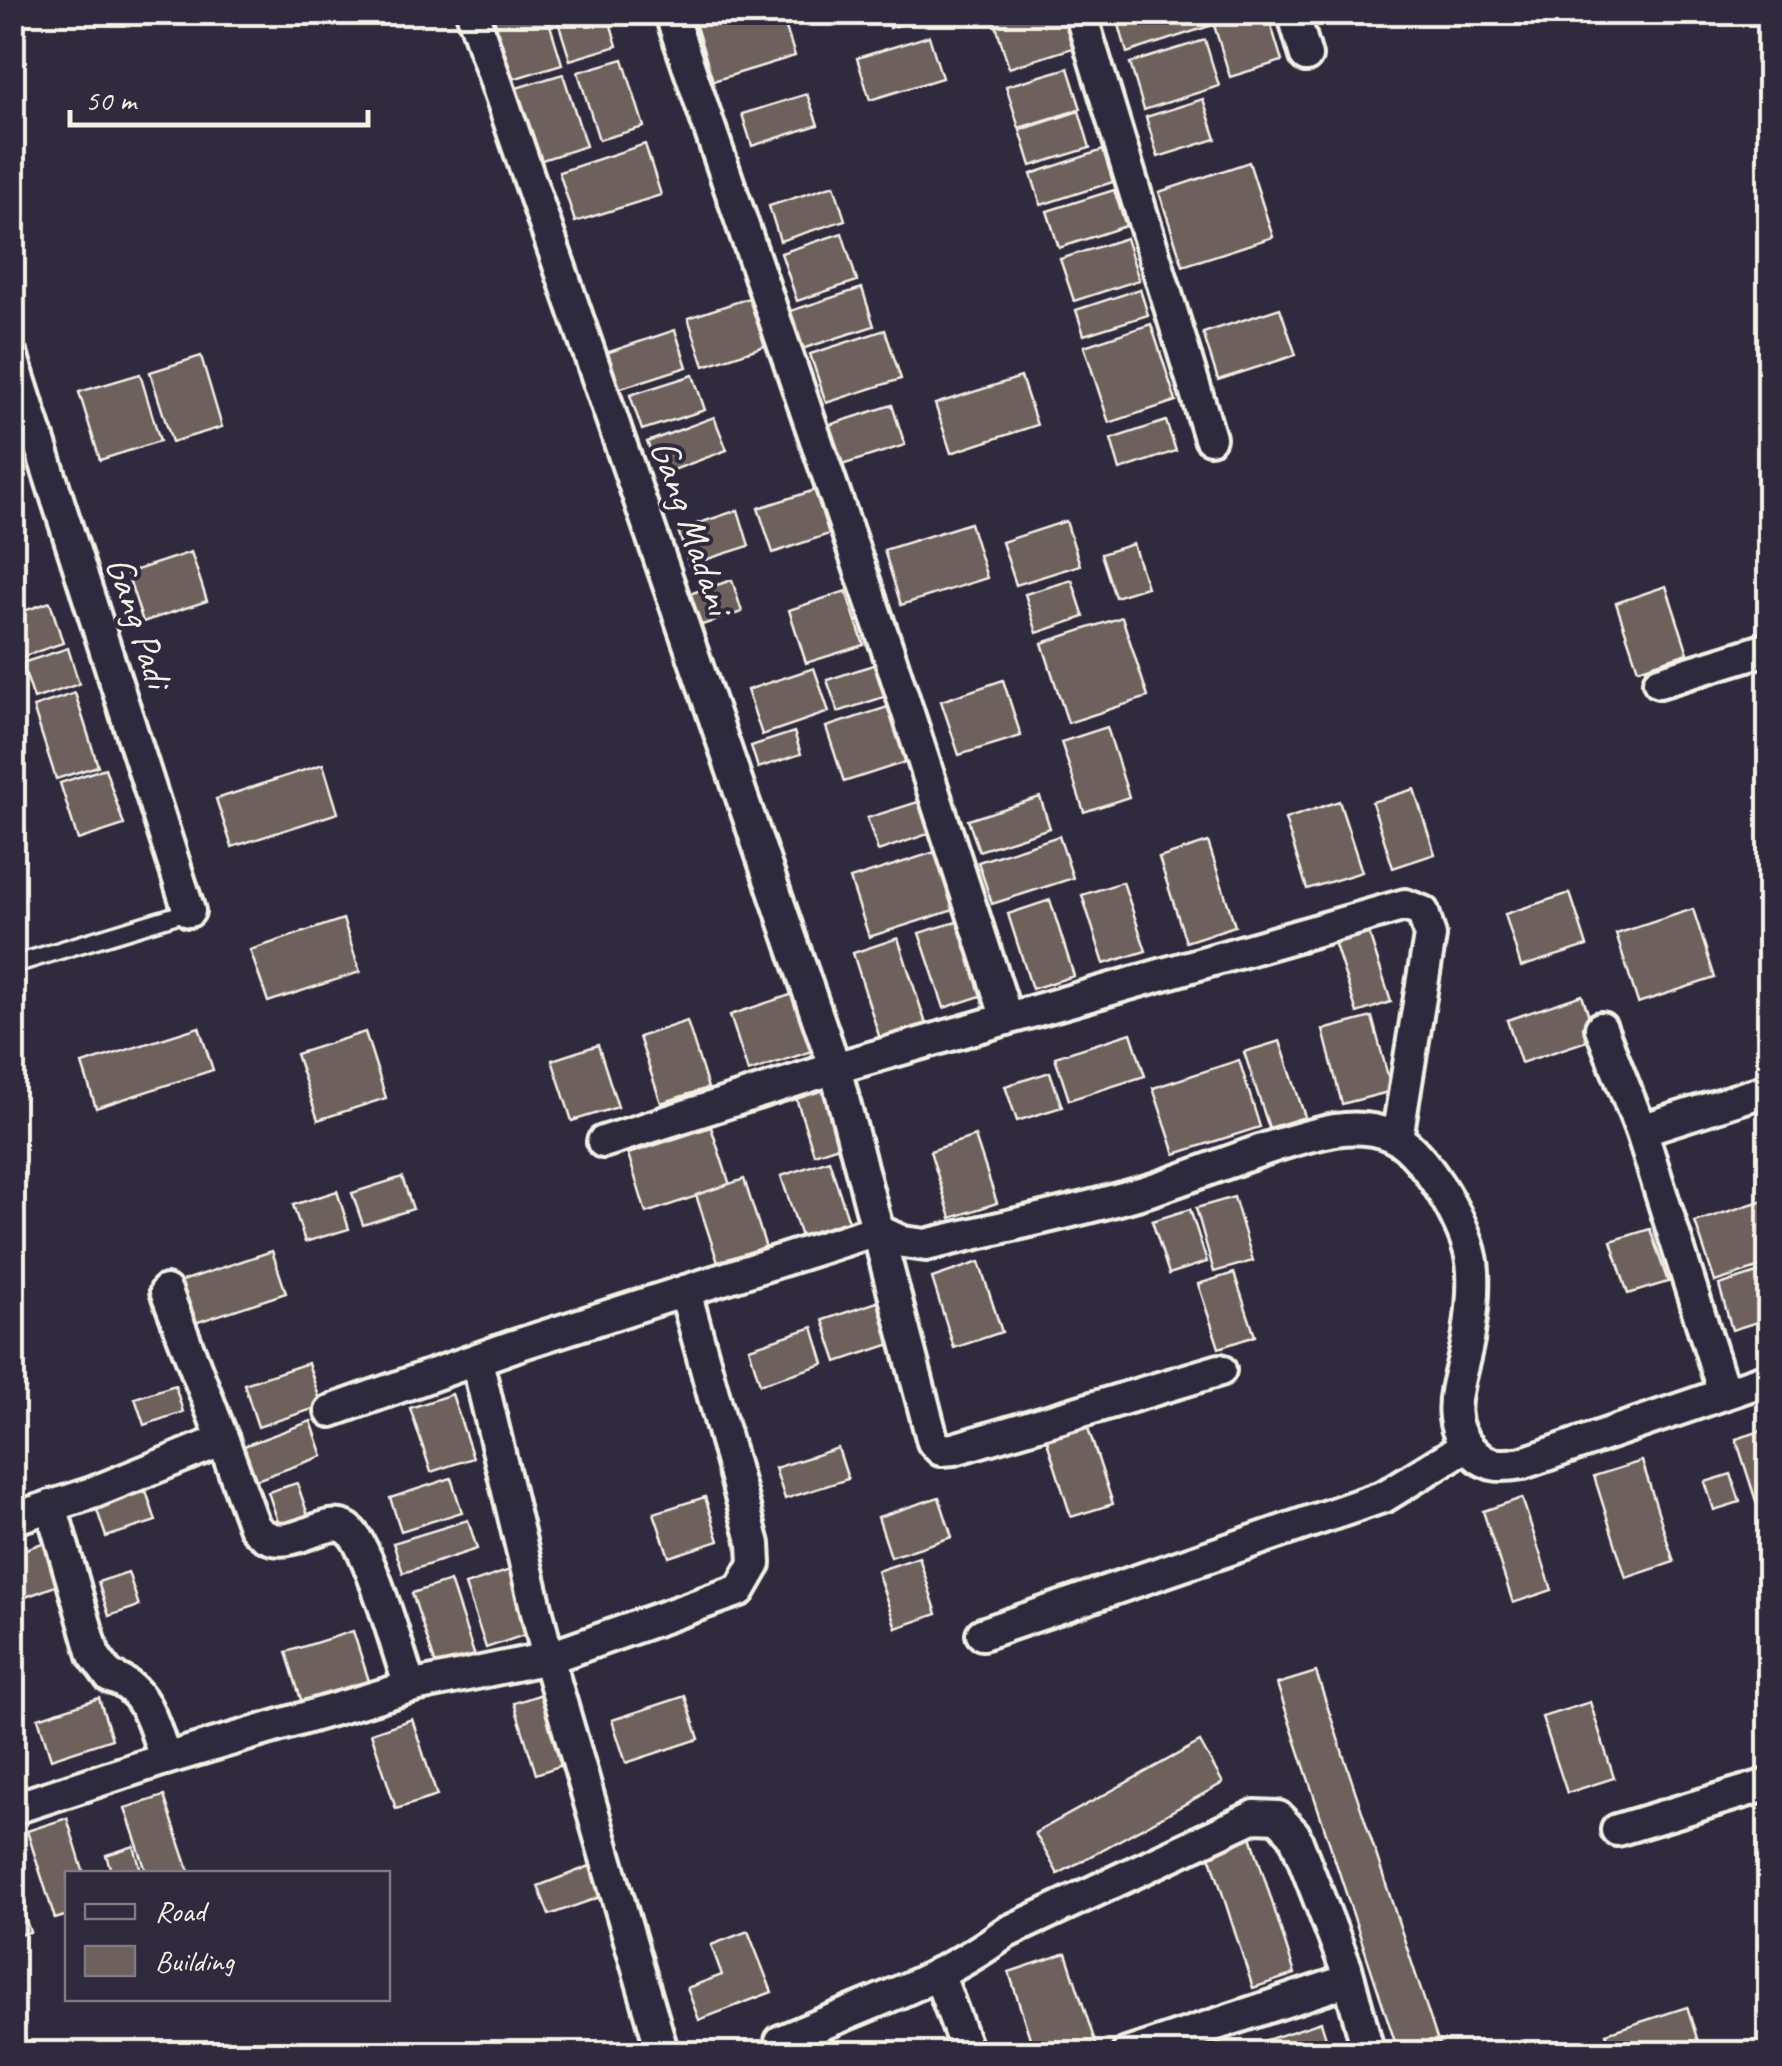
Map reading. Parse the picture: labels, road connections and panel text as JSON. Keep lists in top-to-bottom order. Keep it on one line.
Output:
{"streets":{"street":["Gang Madani","Gang Padi"]},"legend":["Road","Building"],"scale_bar":"50 m"}
